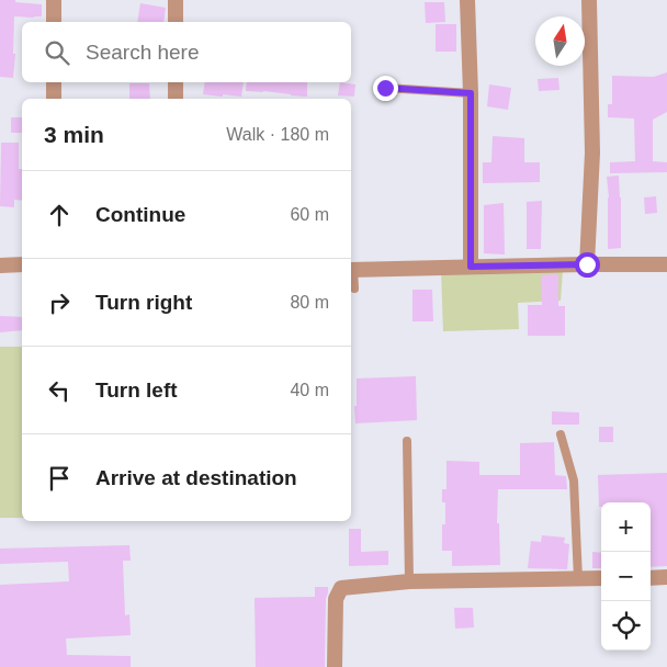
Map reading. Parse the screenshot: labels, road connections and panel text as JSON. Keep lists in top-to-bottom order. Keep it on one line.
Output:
{"north":"top","page":{"search":"Search here","heading":["3 min","Walk · 180 m"],"list":[["Continue","60 m"],["Turn right","80 m"],["Turn left","40 m"],"Arrive at destination"],"map_buttons":["+","−"]}}
